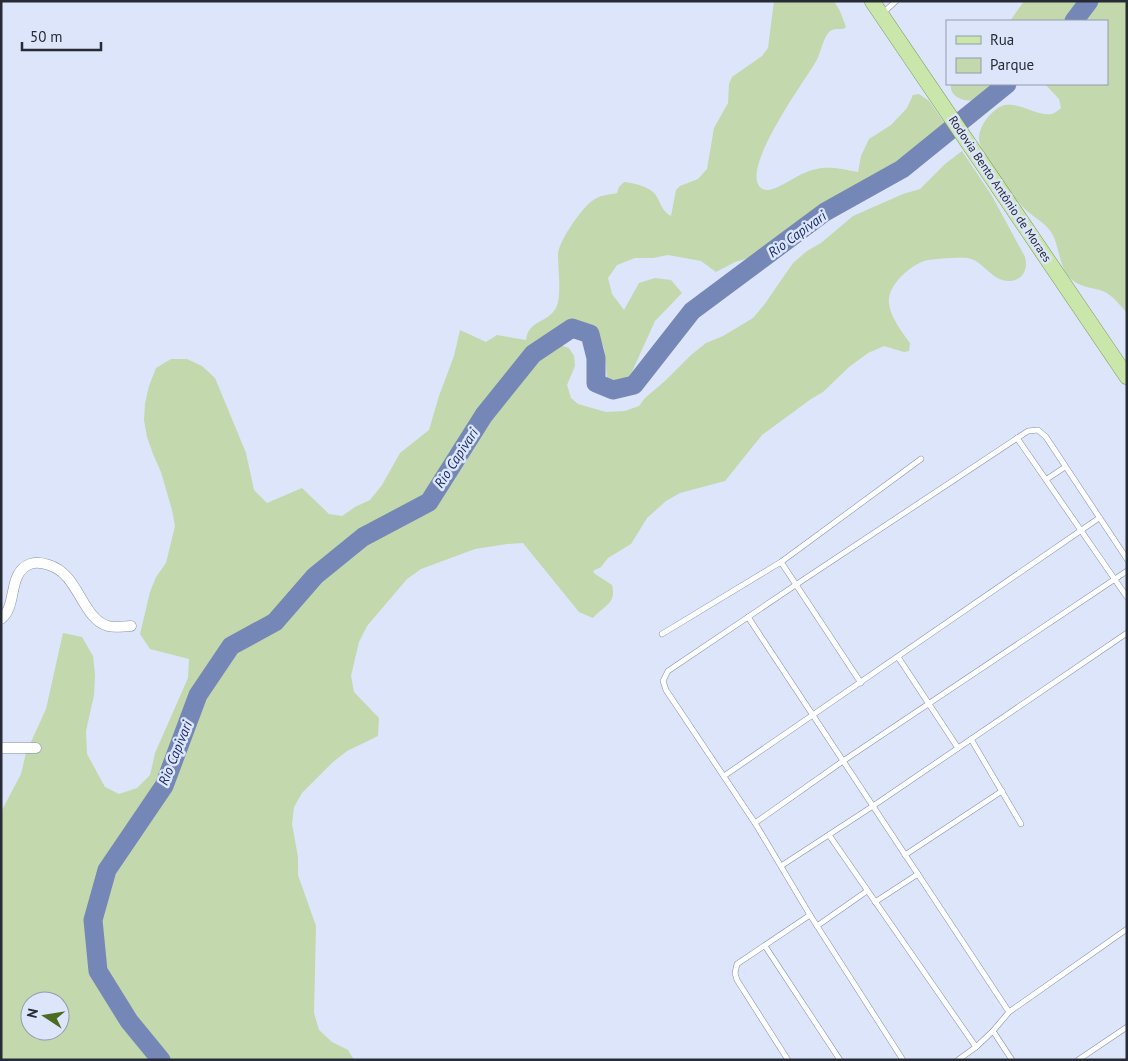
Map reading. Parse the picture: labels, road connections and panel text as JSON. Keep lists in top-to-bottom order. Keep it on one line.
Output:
{"streets":{"main road":["Rodovia Bento Antônio de Moraes"]},"water":["Rio Capivari"],"legend":["Rua","Parque"],"scale_bar":"50 m","north":"left"}
